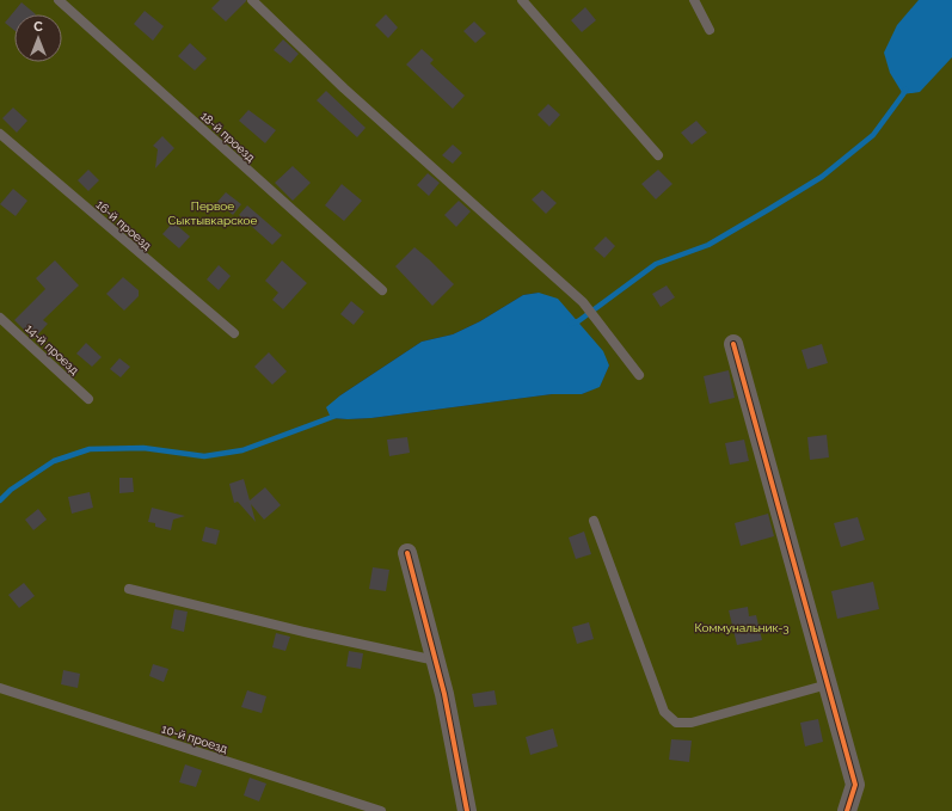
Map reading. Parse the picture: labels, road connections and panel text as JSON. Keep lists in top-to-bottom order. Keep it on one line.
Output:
{"streets":{"lane":["18-й проезд","16-й проезд","14-й проезд","10-й проезд"]},"parks":["Первое Сыктывкарское","Коммунальник-3"],"north":"top"}
